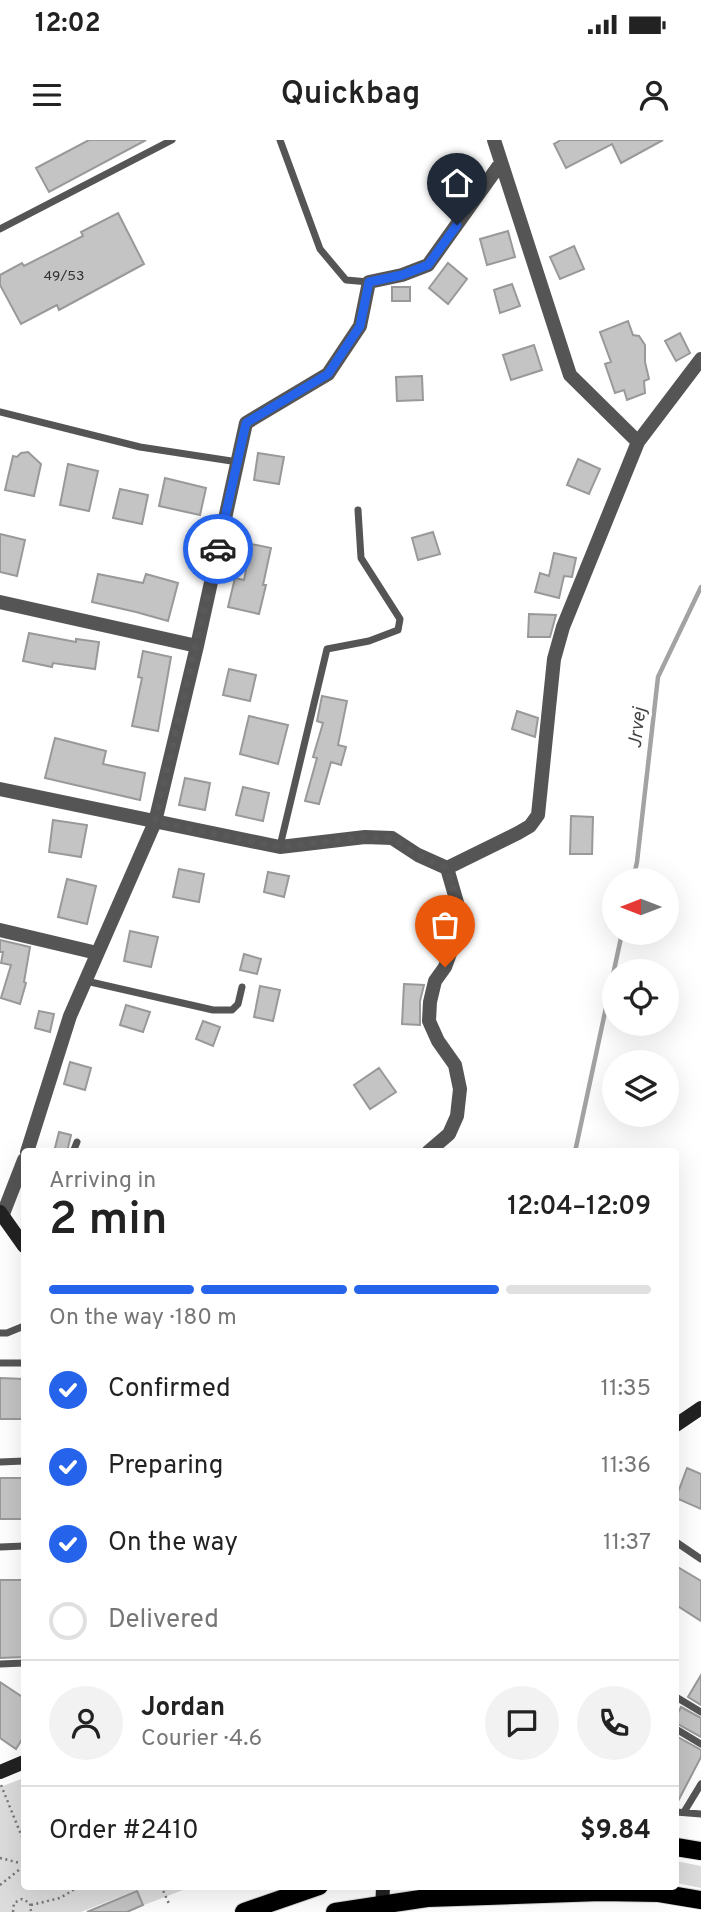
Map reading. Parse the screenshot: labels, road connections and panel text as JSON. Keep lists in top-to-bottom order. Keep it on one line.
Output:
{"water":["Jrvej"],"house_numbers":["49/53"],"north":"left","page":{"status":"12:02","header":"Quickbag","heading":["2 min","Arriving in","12:04–12:09"],"panel":["Jordan","Courier · 4.6","Order #2410","$9.84"],"bar":"On the way · 180 m","list":[["Confirmed","11:35"],["Preparing","11:36"],["On the way","11:37"],"Delivered"]}}
